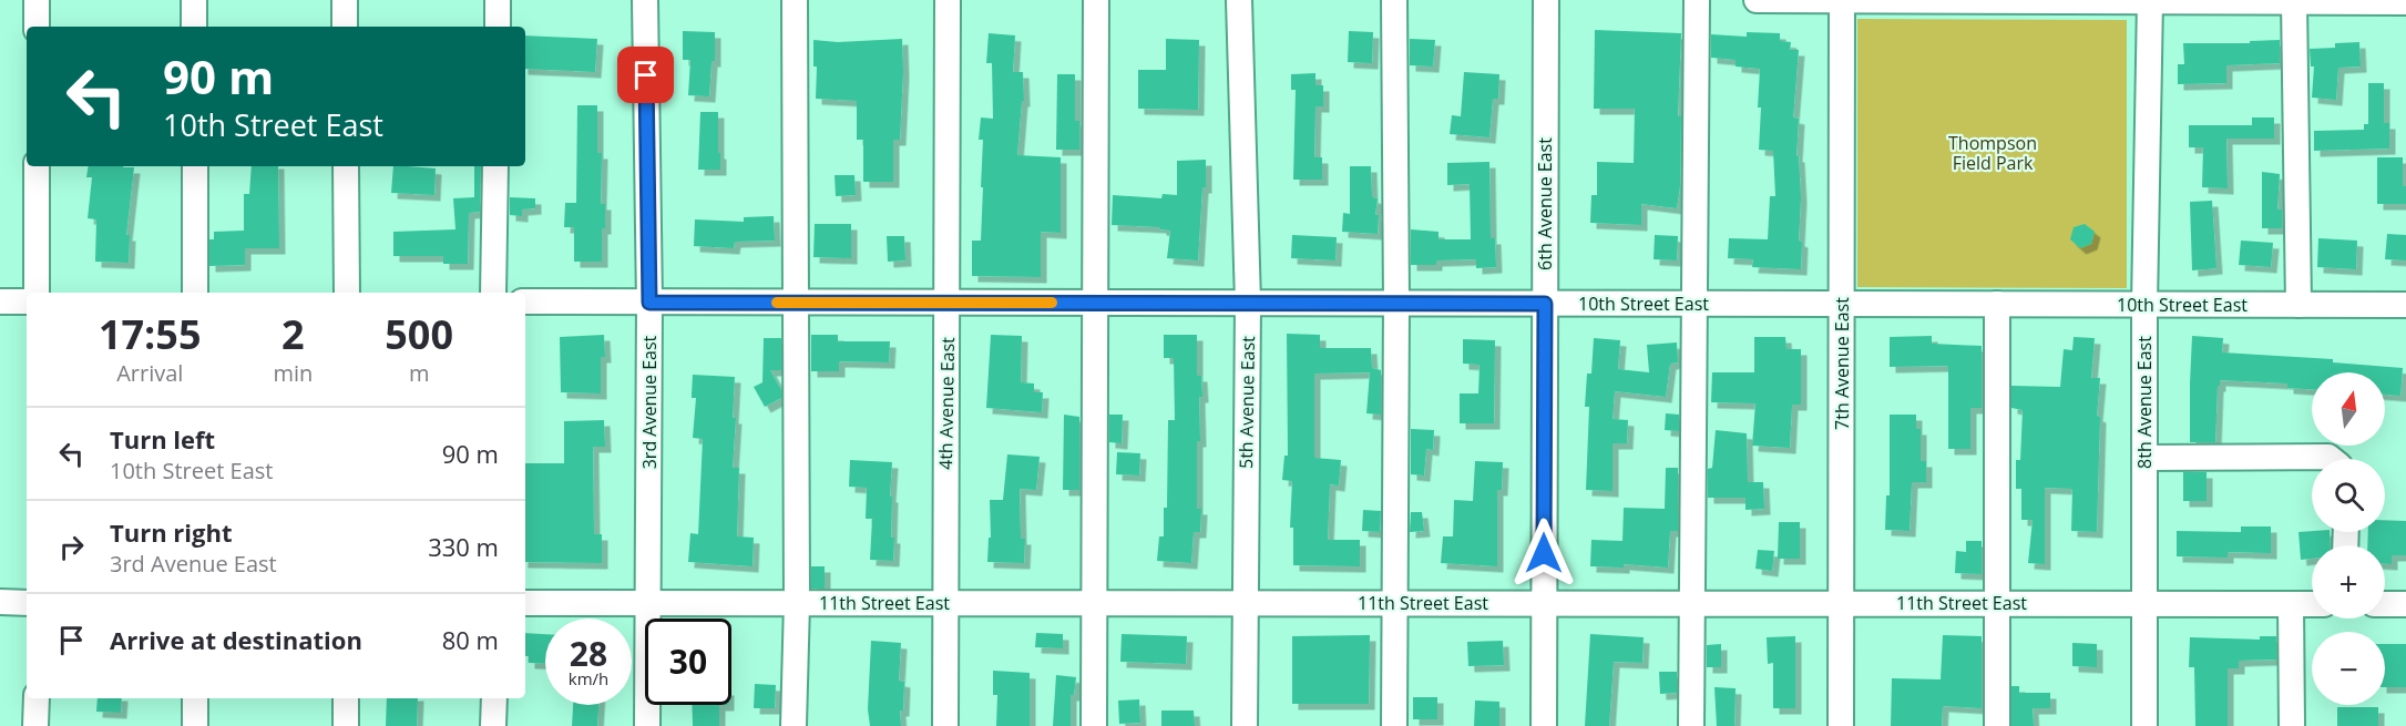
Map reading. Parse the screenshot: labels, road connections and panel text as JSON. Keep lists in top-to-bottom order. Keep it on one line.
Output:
{"streets":{"street":["6th Avenue East","10th Street East","7th Avenue East","3rd Avenue East","5th Avenue East","8th Avenue East","4th Avenue East","11th Street East"]},"crossings":[["6th Avenue East","10th Street East"],["6th Avenue East","11th Street East"],["10th Street East","7th Avenue East"],["10th Street East","3rd Avenue East"],["10th Street East","5th Avenue East"],["10th Street East","8th Avenue East"],["10th Street East","4th Avenue East"],["7th Avenue East","11th Street East"],["3rd Avenue East","11th Street East"],["5th Avenue East","11th Street East"],["8th Avenue East","11th Street East"],["4th Avenue East","11th Street East"]],"parks":["Thompson Field Park"],"north":"top","page":{"turn":["90 m","10th Street East"],"eta":["17:55","Arrival","2","min","500","m"],"map_buttons":["+","−"],"list":[{"name":"Turn left","note":"10th Street East","value":"90 m"},{"name":"Turn right","note":"3rd Avenue East","value":"330 m"},{"name":"Arrive at destination","value":"80 m"}],"speed":"28 km/h","limit":"30"}}
